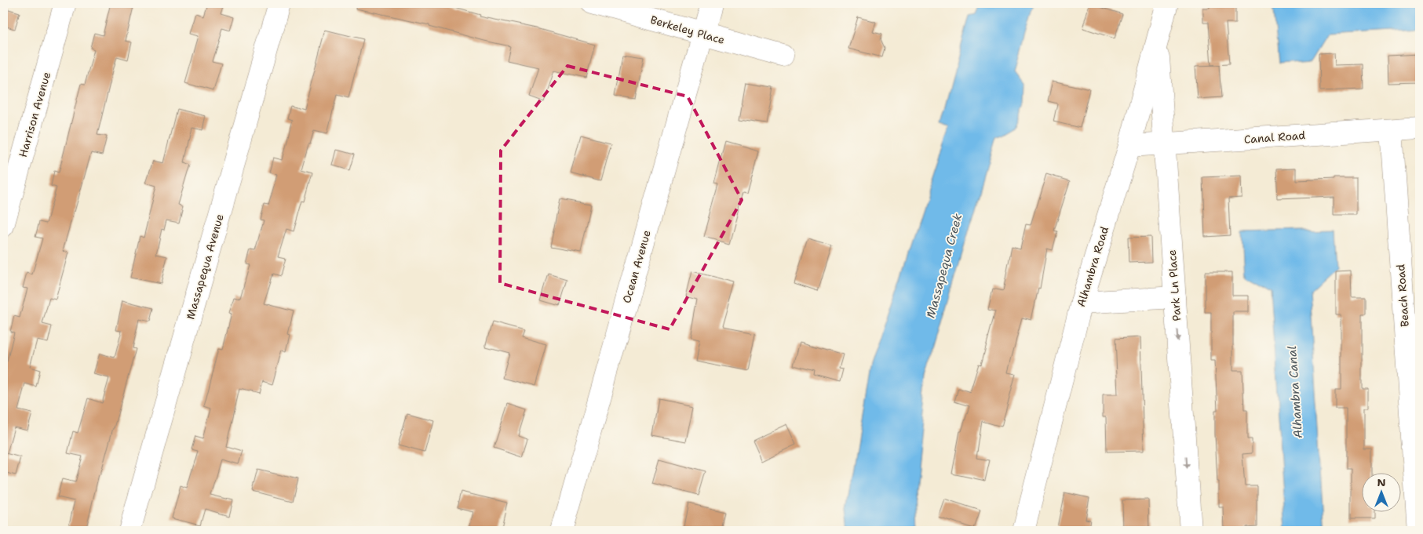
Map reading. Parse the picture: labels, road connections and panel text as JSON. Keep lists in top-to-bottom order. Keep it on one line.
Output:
{"streets":{"street":["Berkeley Place","Harrison Avenue","Canal Road","Massapequa Avenue","Ocean Avenue","Alhambra Road","Park Ln Place","Beach Road"]},"crossings":[["Berkeley Place","Ocean Avenue"],["Canal Road","Alhambra Road"],["Canal Road","Park Ln Place"],["Canal Road","Beach Road"],["Alhambra Road","Park Ln Place"]],"one_way":["Park Ln Place"],"water":["Massapequa Creek","Alhambra Canal"],"north":"top"}
